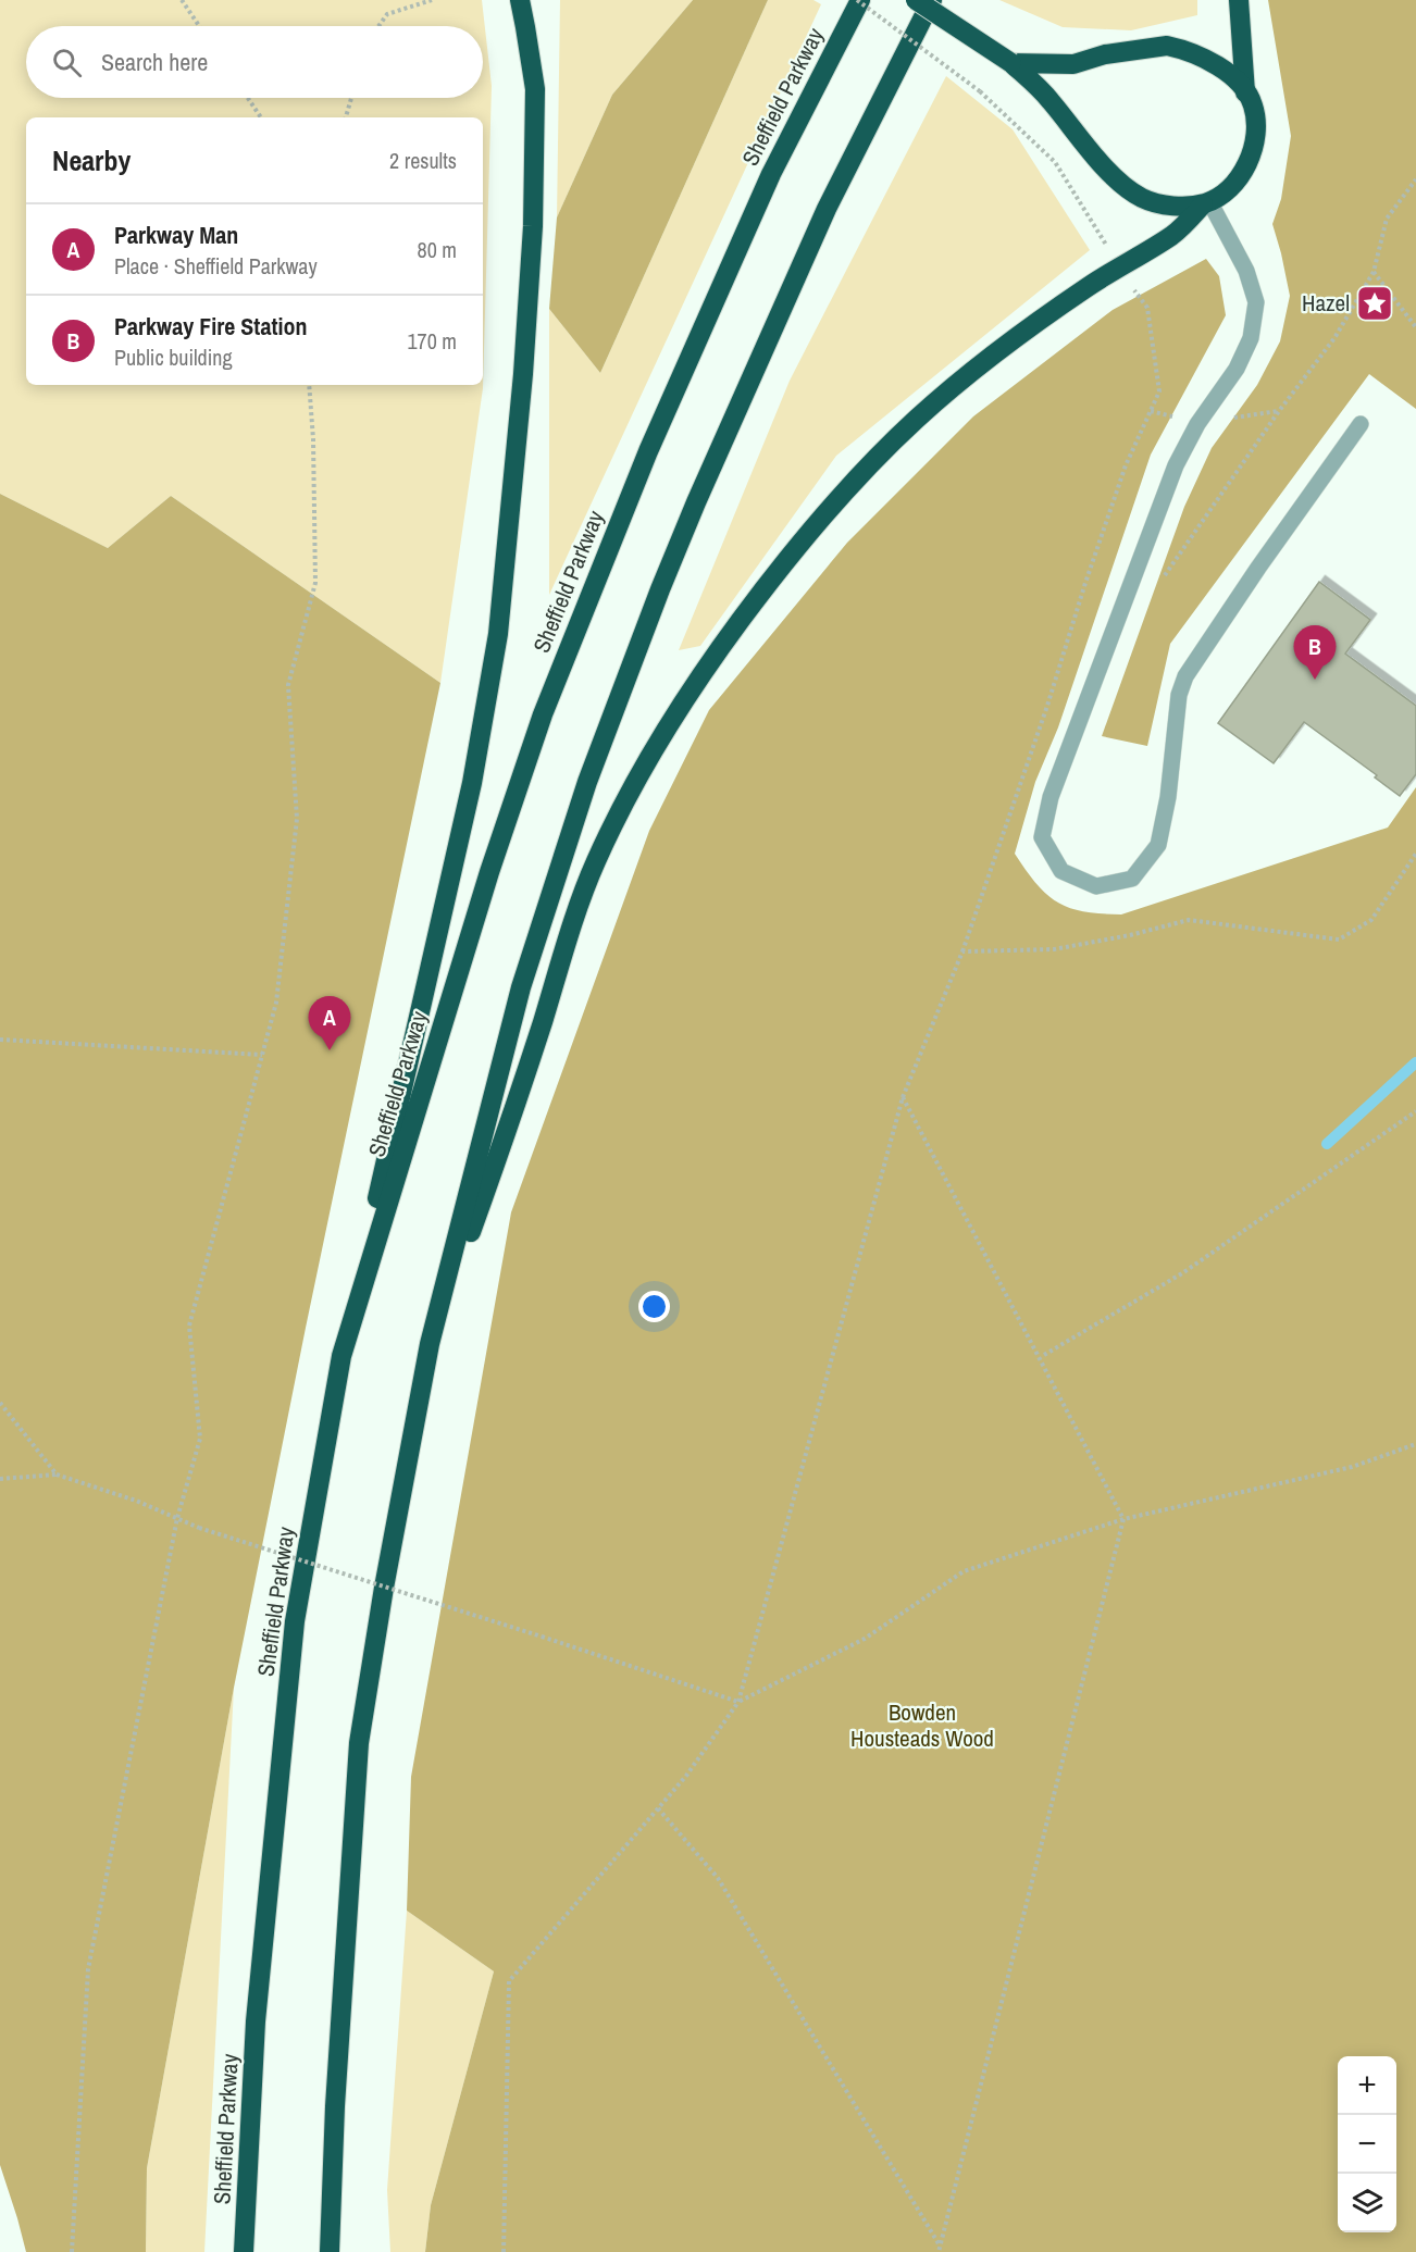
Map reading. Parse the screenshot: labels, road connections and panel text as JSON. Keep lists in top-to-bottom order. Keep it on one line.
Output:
{"streets":{"highway":["Sheffield Parkway"]},"parks":["Bowden Housteads Wood"],"places":{"place":["Hazel"]},"page":{"search":"Search here","heading":["Nearby","2 results"],"list":[{"mark":"A","name":"Parkway Man","note":"Place · Sheffield Parkway","value":"80 m"},{"mark":"B","name":"Parkway Fire Station","note":"Public building","value":"170 m"}],"pins":["B","A"],"map_buttons":["+","−"]}}
